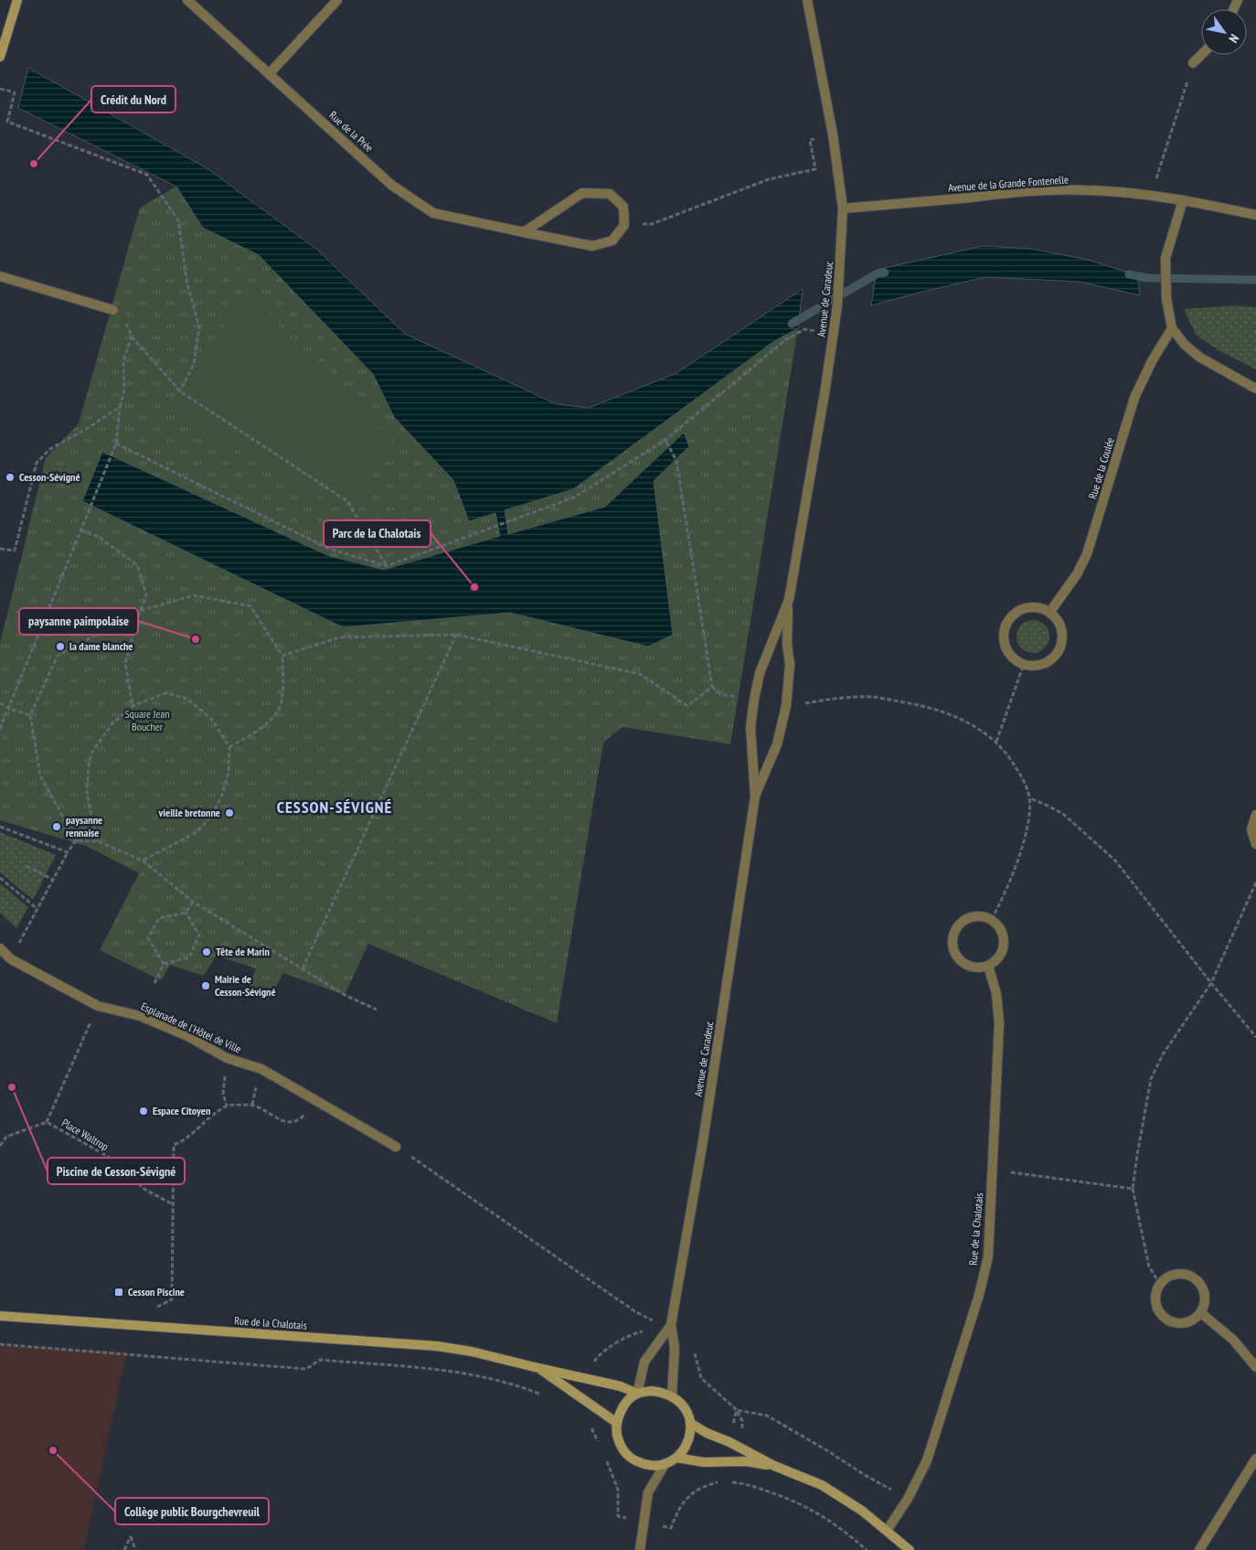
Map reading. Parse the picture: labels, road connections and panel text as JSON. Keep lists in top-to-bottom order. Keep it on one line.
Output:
{"streets":{"main road":["Rue de la Chalotais"],"street":["Rue de la Prée","Avenue de la Grande Fontenelle","Avenue de Caradeuc","Rue de la Coulée","Esplanade de l'Hôtel de Ville"],"path":["Place Waltrop"]},"crossings":[["Avenue de la Grande Fontenelle","Avenue de Caradeuc"],["Avenue de Caradeuc","Rue de la Chalotais"]],"districts":["CESSON-SÉVIGNÉ"],"parks":["Square Jean Boucher"],"places":{"other":["Crédit du Nord","Cesson-Sévigné","Parc de la Chalotais","paysanne paimpolaise","la dame blanche","vieille bretonne","paysanne rennaise","Tête de Marin","Mairie de Cesson-Sévigné","Piscine de Cesson-Sévigné","Espace Citoyen","Collège public Bourgchevreuil"],"transit":["Cesson Piscine"]},"north":"bottom right"}
